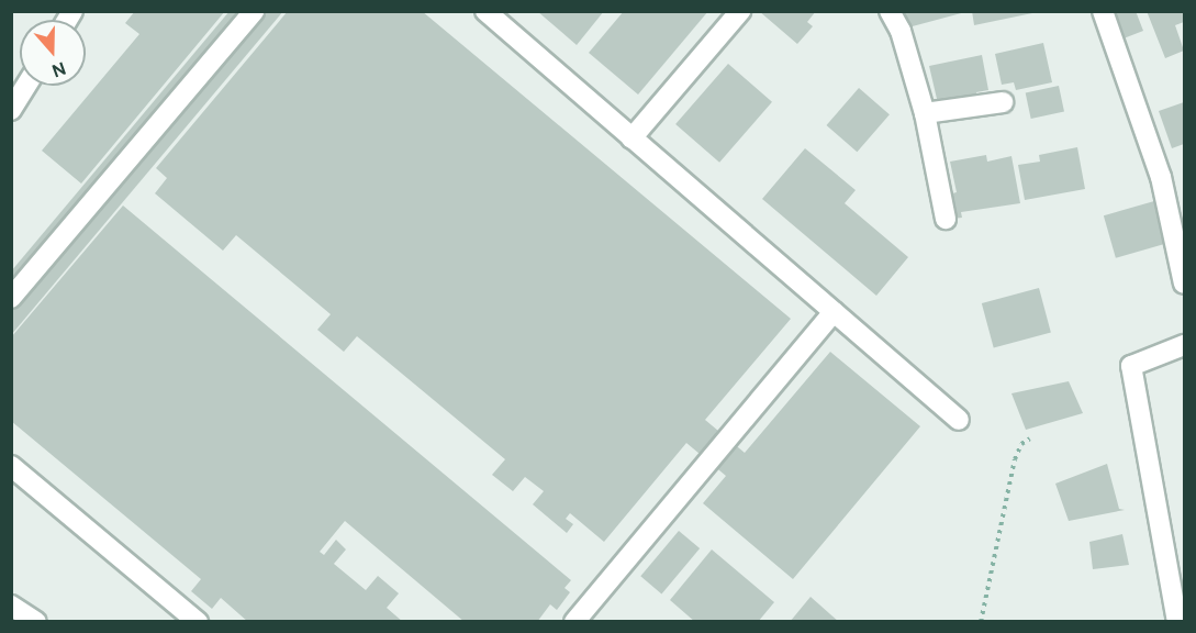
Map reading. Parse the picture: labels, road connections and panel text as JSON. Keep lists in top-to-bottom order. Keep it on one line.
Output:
{"north":"bottom"}
